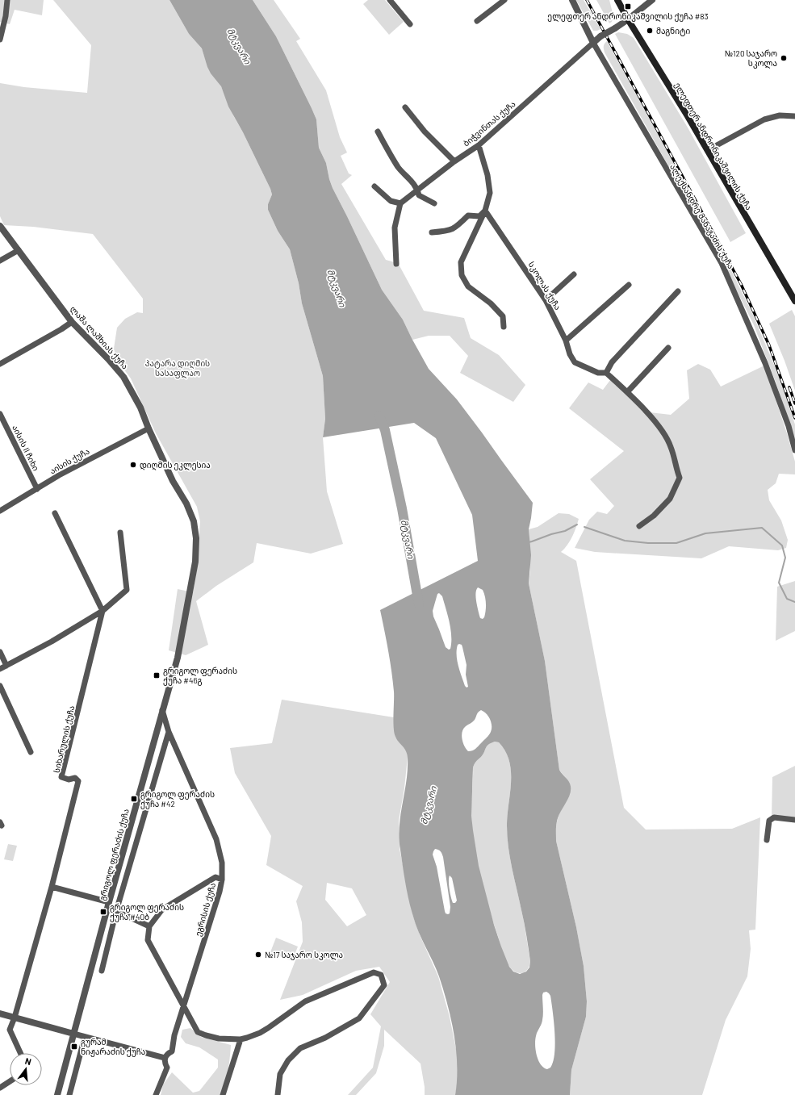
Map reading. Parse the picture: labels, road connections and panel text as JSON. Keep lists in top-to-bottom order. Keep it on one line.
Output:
{"streets":{"main road":["ელეფთერ ანდრონიკაშვილის ქუჩა"],"street":["ბიჭვინთას ქუჩა","ალექსანდრე მანაგაძის ქუჩა","სკოლას ქუჩა","ლაშა ლაშხიას ქუჩა","აისის II ჩიხი","აისის ქუჩა","სიხარულის ქუჩა","გრიგოლ ფერაძის ქუჩა","ეგრისის ქუჩა"]},"crossings":[["ბიჭვინთას ქუჩა","ალექსანდრე მანაგაძის ქუჩა"],["ლაშა ლაშხიას ქუჩა","აისის ქუჩა"],["ლაშა ლაშხიას ქუჩა","გრიგოლ ფერაძის ქუჩა"],["აისის II ჩიხი","აისის ქუჩა"],["გრიგოლ ფერაძის ქუჩა","ეგრისის ქუჩა"]],"water":["მტკვარი"],"parks":["პატარა დიღმის სასაფლაო"],"places":{"transit":["ელეფთერ ანდრონიკაშვილის ქუჩა #83","გრიგოლ ფერაძის ქუჩა #46გ","გრიგოლ ფერაძის ქუჩა #42","გრიგოლ ფერაძის ქუჩა #40ბ","გურამ ნიჟარაძის ქუჩა"],"other":["მაგნიტი","№120 საჯარო სკოლა","დიღმის ეკლესია","№17 საჯარო სკოლა"]},"north":"top"}
